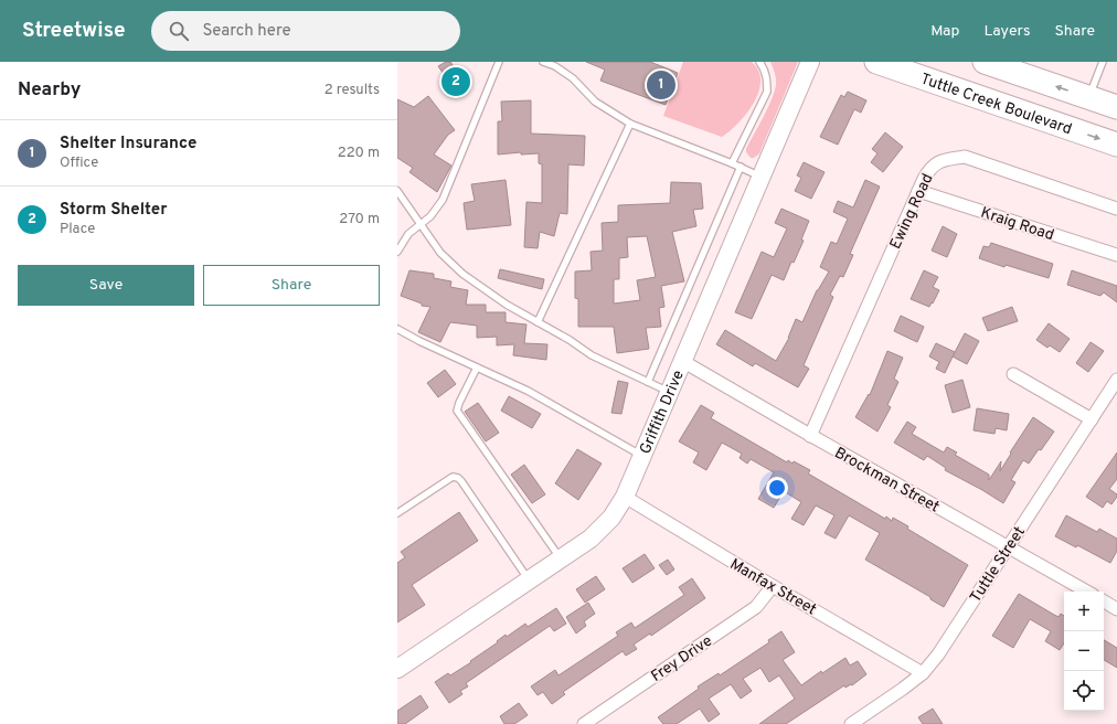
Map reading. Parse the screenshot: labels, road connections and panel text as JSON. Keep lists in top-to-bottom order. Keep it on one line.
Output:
{"streets":{"highway":["Tuttle Creek Boulevard"],"street":["Ewing Road","Kraig Road","Griffith Drive","Brockman Street","Tuttle Street","Manfax Street","Frey Drive"]},"crossings":[["Ewing Road","Kraig Road"],["Ewing Road","Brockman Street"],["Griffith Drive","Brockman Street"],["Griffith Drive","Manfax Street"],["Brockman Street","Tuttle Street"],["Tuttle Street","Manfax Street"],["Manfax Street","Frey Drive"]],"page":{"header":"Streetwise","search":"Search here","nav":["Map","Layers","Share"],"heading":["Nearby","2 results"],"pins":["2","1"],"list":[{"mark":"1","name":"Shelter Insurance","note":"Office","value":"220 m"},{"mark":"2","name":"Storm Shelter","note":"Place","value":"270 m"}],"buttons":["Save","Share"],"map_buttons":["+","−"]}}
